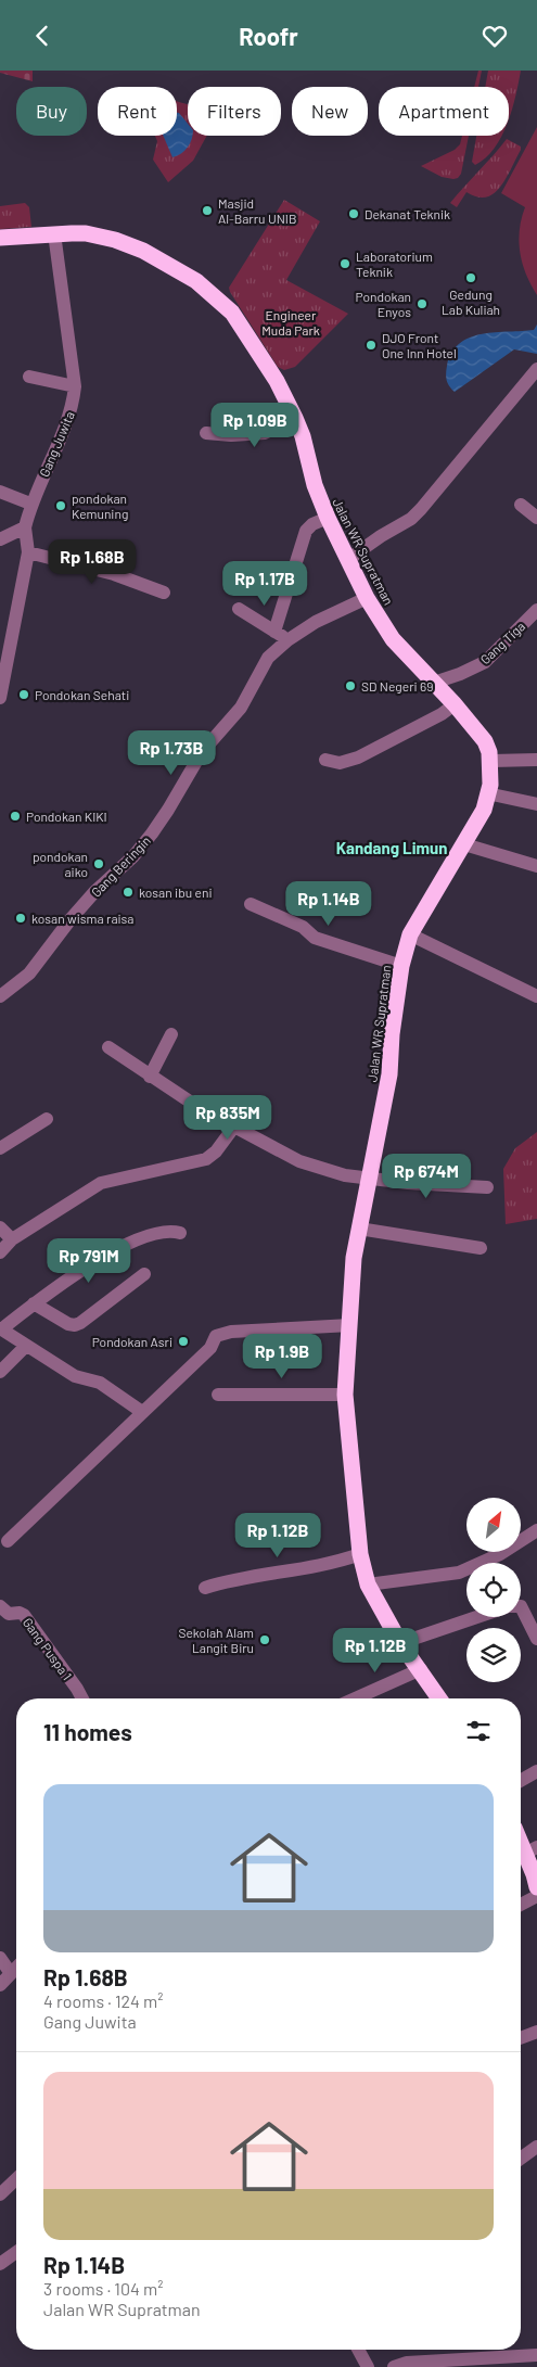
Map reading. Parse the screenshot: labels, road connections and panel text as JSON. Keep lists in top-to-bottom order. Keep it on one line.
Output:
{"streets":{"highway":["Jalan WR Supratman"],"street":["Gang Juwita","Gang Tiga","Gang Beringin","Gang Puspa 1"]},"crossings":[["Gang Juwita","Jalan WR Supratman"],["Jalan WR Supratman","Gang Tiga"],["Jalan WR Supratman","Gang Beringin"]],"districts":["Kandang Limun"],"parks":["Engineer Muda Park"],"places":["Masjid Al-Barru UNIB","Dekanat Teknik","Laboratorium Teknik","Gedung Lab Kuliah","Pondokan Enyos","DJO Front One Inn Hotel","pondokan Kemuning","SD Negeri 69","Pondokan Sehati","Pondokan KIKI","pondokan aiko","kosan ibu eni","kosan wisma raisa","Pondokan Asri","Sekolah Alam Langit Biru"],"north":"top right","page":{"header":"Roofr","chip":["Buy","Rent","Filters","New","Apartment"],"price":["Rp 1.09B","Rp 1.68B","Rp 1.17B","Rp 1.73B","Rp 1.14B","Rp 835M","Rp 674M","Rp 791M","Rp 1.9B","Rp 1.12B","Rp 1.12B"],"heading":"11 homes","list":[{"name":"Rp 1.68B","note":"4 rooms · 124 m² · Gang Juwita"},{"name":"Rp 1.14B","note":"3 rooms · 104 m² · Jalan WR Supratman"}]}}
